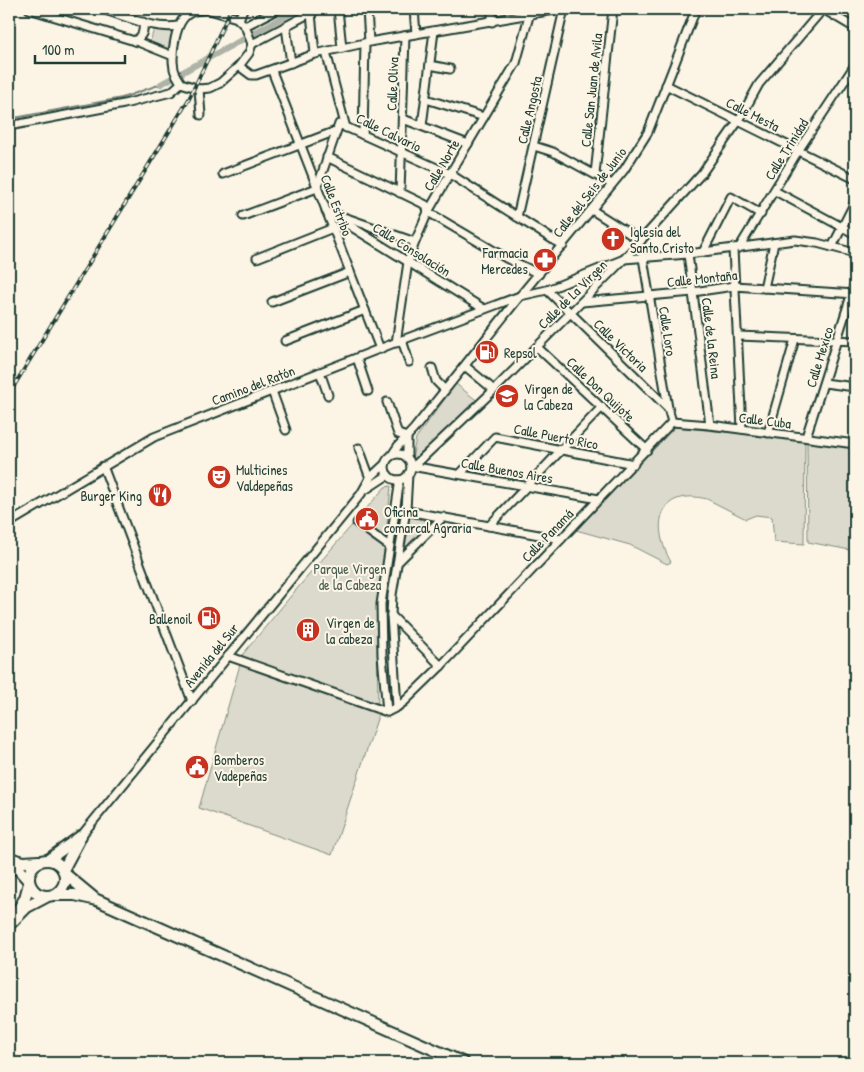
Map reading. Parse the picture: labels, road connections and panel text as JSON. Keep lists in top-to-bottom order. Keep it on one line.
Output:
{"streets":{"main road":["Avenida del Sur"],"street":["Calle Oliva","Calle San Juan de Avila","Calle Angosta","Calle Mesta","Calle Calvario","Calle Trinidad","Calle Norte","Calle del Seis de Junio","Calle Estribo","Calle Consolación","Calle Montaña","Calle de La Virgen","Calle Loro","Calle de la Reina","Calle Victoria","Calle Mexico","Camino del Ratón","Calle Don Quijote","Calle Cuba","Calle Puerto Rico","Calle Buenos Aires","Calle Panamá"]},"crossings":[["Calle Oliva","Calle Calvario"],["Calle Angosta","Calle Calvario"],["Calle Mesta","Calle Trinidad"],["Calle Mesta","Calle del Seis de Junio"],["Calle Mesta","Calle de La Virgen"],["Calle Calvario","Calle Norte"],["Calle Calvario","Calle del Seis de Junio"],["Calle Norte","Calle Consolación"],["Calle Norte","Camino del Ratón"],["Calle del Seis de Junio","Calle de La Virgen"],["Calle del Seis de Junio","Camino del Ratón"],["Calle del Seis de Junio","Calle Buenos Aires"],["Calle del Seis de Junio","Avenida del Sur"],["Calle Estribo","Calle Consolación"],["Calle Estribo","Camino del Ratón"],["Calle Consolación","Camino del Ratón"],["Calle Montaña","Calle de La Virgen"],["Calle Montaña","Calle Loro"],["Calle Montaña","Calle de la Reina"],["Calle Montaña","Calle Mexico"],["Calle de La Virgen","Calle Victoria"],["Calle de La Virgen","Camino del Ratón"],["Calle de La Virgen","Calle Don Quijote"],["Calle de La Virgen","Calle Buenos Aires"],["Calle de La Virgen","Avenida del Sur"],["Calle Loro","Calle Victoria"],["Calle de la Reina","Calle Cuba"],["Calle Victoria","Camino del Ratón"],["Calle Victoria","Calle Cuba"],["Calle Victoria","Calle Panamá"],["Calle Mexico","Calle Cuba"],["Calle Don Quijote","Calle Panamá"],["Calle Cuba","Calle Panamá"],["Calle Puerto Rico","Calle Buenos Aires"],["Calle Puerto Rico","Calle Panamá"],["Calle Buenos Aires","Calle Panamá"],["Calle Buenos Aires","Avenida del Sur"]],"parks":["Parque Virgen de la Cabeza"],"places":{"church":["Iglesia del Santo Cristo"],"pharmacy":["Farmacia Mercedes"],"fuel station":["Repsol","Ballenoil"],"school or university":["Virgen de la Cabeza"],"theatre":["Multicines Valdepeñas"],"restaurant":["Burger King"],"public building":["Oficina comarcal Agraria","Bomberos Vadepeñas"],"building":["Virgen de la cabeza"]},"scale_bar":"100 m"}
